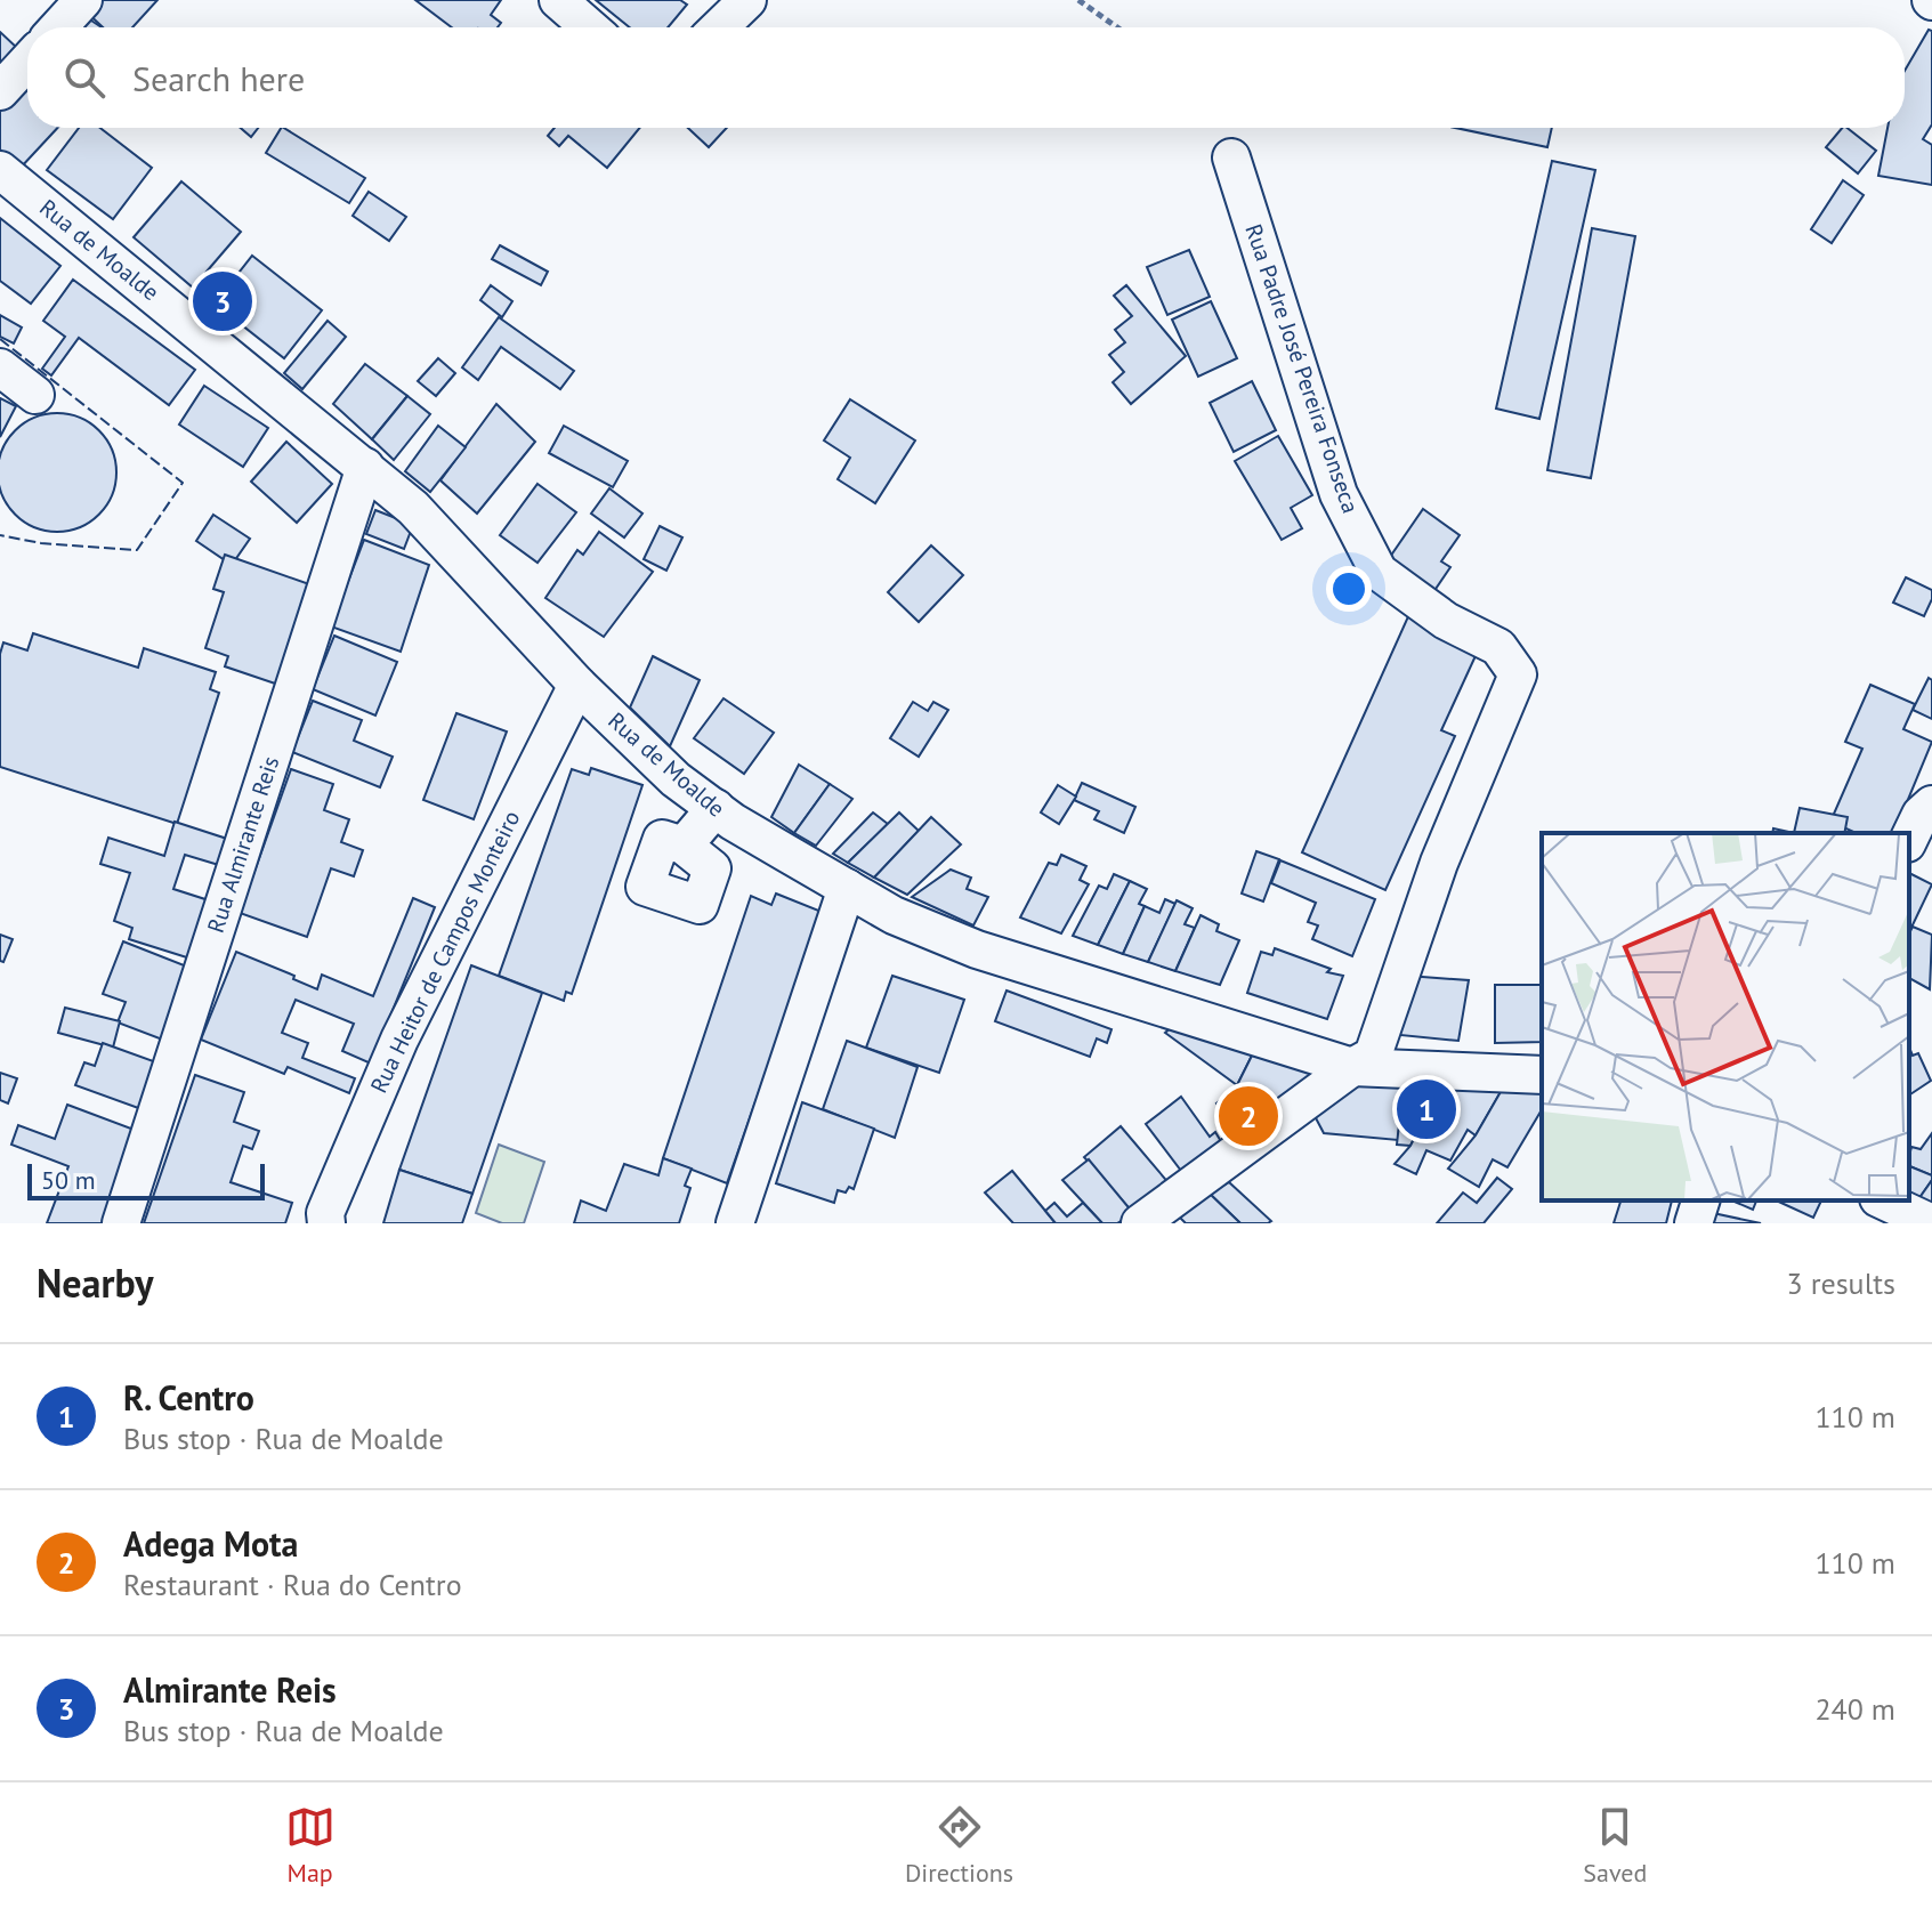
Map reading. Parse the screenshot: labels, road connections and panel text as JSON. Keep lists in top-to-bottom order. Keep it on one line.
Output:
{"streets":{"street":["Rua de Moalde","Rua Padre José Pereira Fonseca","Rua Almirante Reis","Rua Heitor de Campos Monteiro"]},"crossings":[["Rua de Moalde","Rua Padre José Pereira Fonseca"],["Rua de Moalde","Rua Almirante Reis"],["Rua de Moalde","Rua Heitor de Campos Monteiro"]],"scale_bar":"50 m","page":{"search":"Search here","pins":["3","1","2"],"scale":"50 m","heading":["Nearby","3 results"],"list":[{"mark":"1","name":"R. Centro","note":"Bus stop · Rua de Moalde","value":"110 m"},{"mark":"2","name":"Adega Mota","note":"Restaurant · Rua do Centro","value":"110 m"},{"mark":"3","name":"Almirante Reis","note":"Bus stop · Rua de Moalde","value":"240 m"}],"nav":["Map","Directions","Saved"]}}
